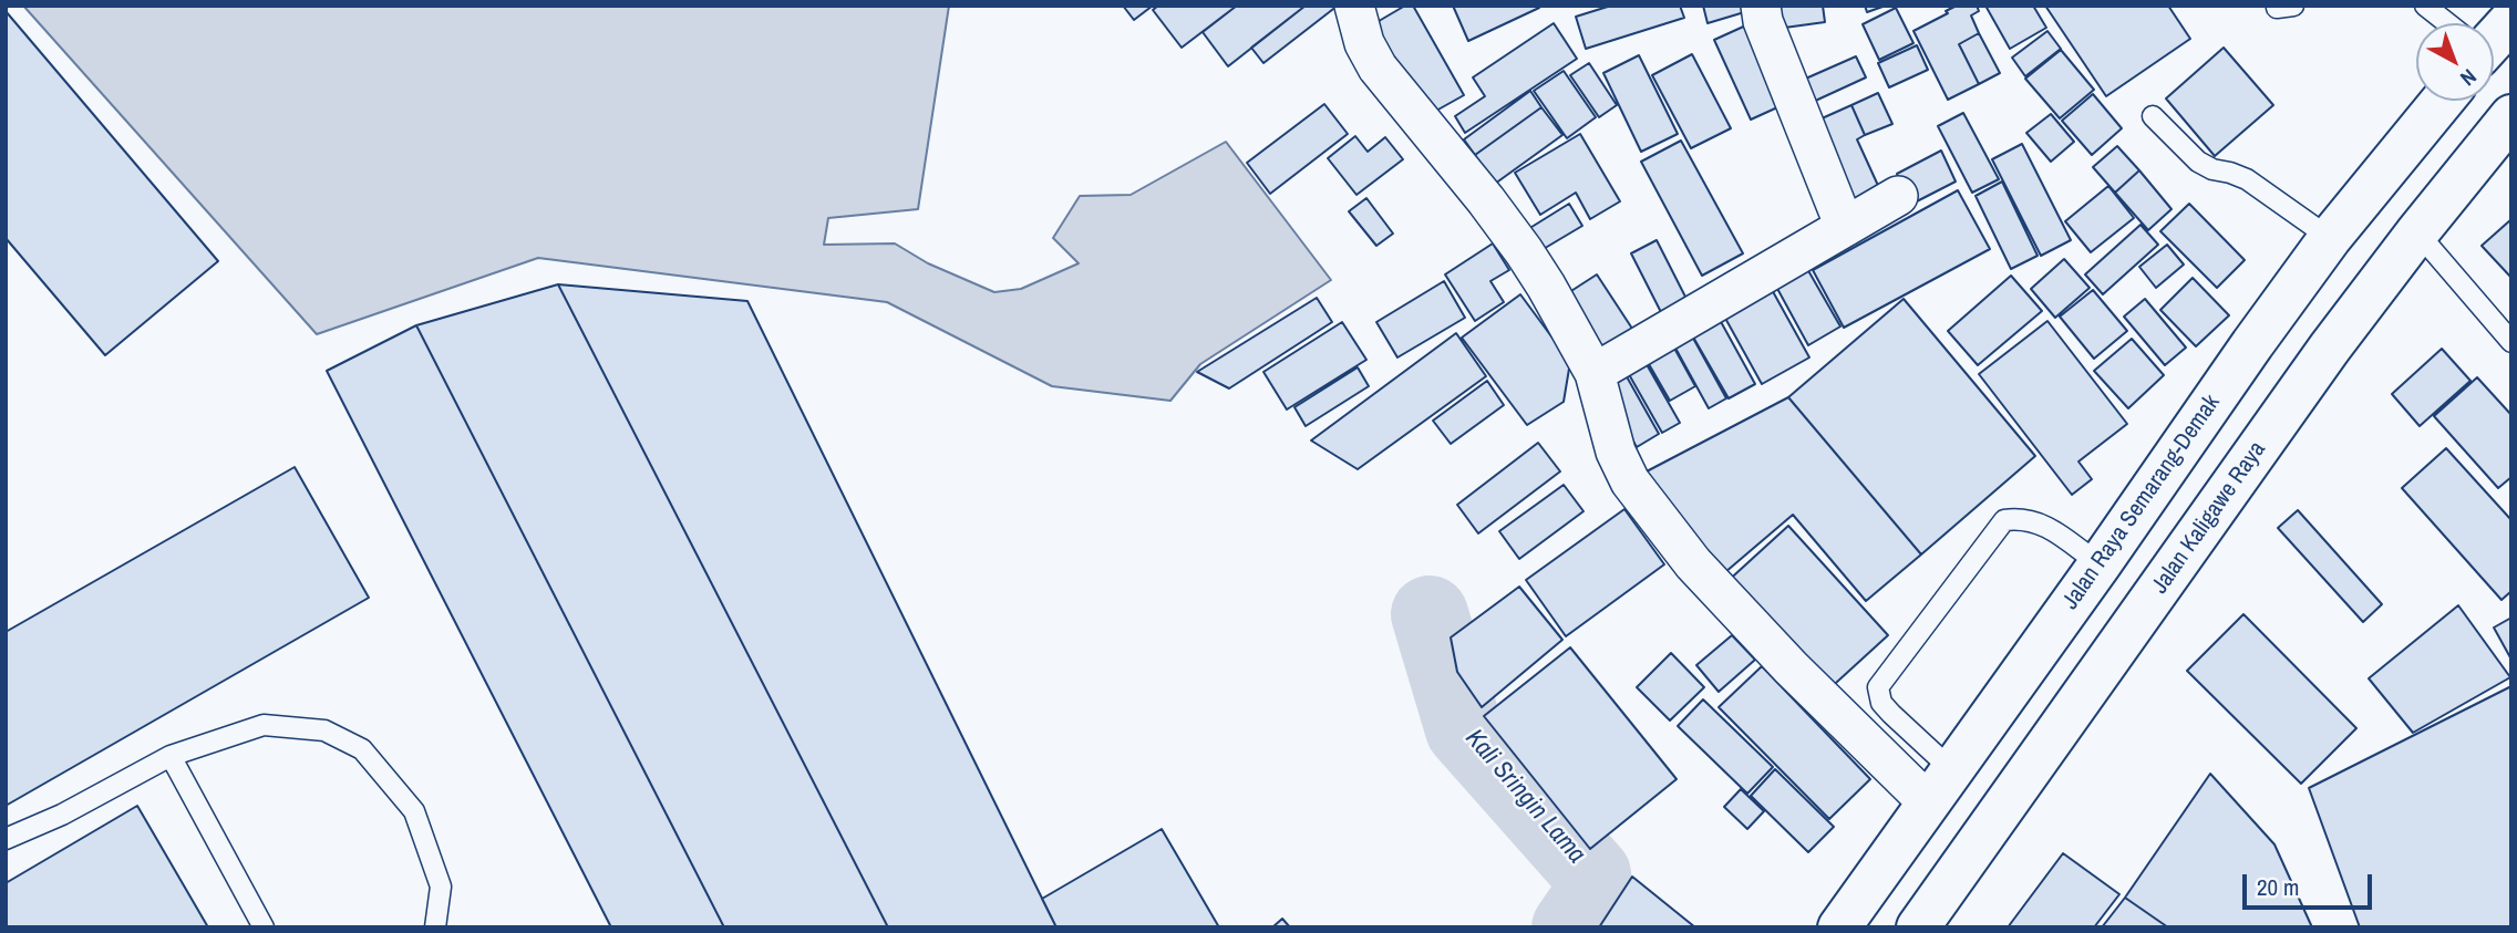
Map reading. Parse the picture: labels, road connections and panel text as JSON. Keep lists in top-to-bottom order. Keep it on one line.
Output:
{"streets":{"highway":["Jalan Raya Semarang-Demak","Jalan Kaligawe Raya"]},"water":["Kali Sringin Lama"],"scale_bar":"20 m","north":"bottom right"}
